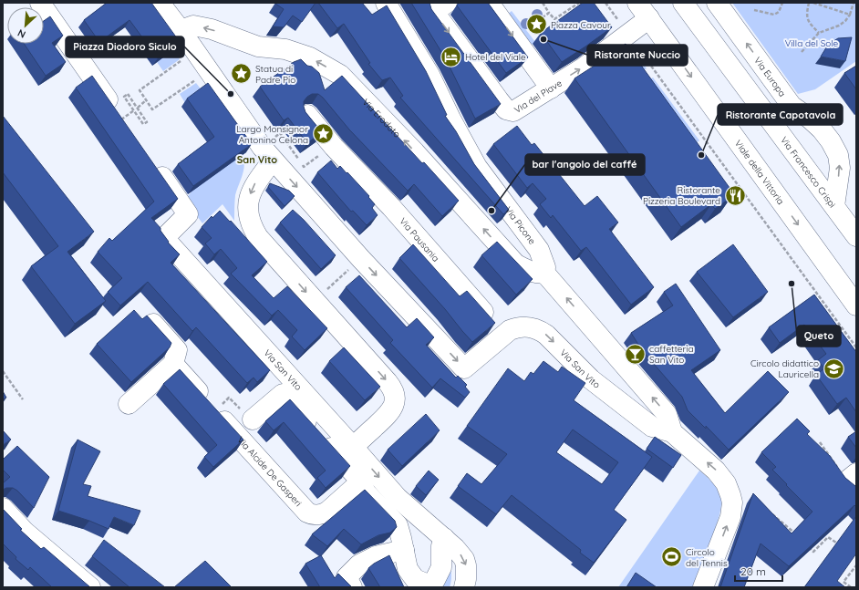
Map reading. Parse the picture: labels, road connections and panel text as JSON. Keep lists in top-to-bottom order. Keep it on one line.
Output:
{"streets":{"street":["Via Europa","Via del Piave","Via Erodoto","Viale della Vittoria","Via Francesco Crispi","Via Picone","Via Pausania","Via San Vito","Via Alcide De Gasperi"]},"crossings":[["Via Europa","Via Francesco Crispi"],["Via del Piave","Viale della Vittoria"],["Via Erodoto","Via Picone"],["Via Erodoto","Via San Vito"],["Via Picone","Via San Vito"],["Via Pausania","Via San Vito"]],"one_way":["Via Europa","Via Erodoto","Viale della Vittoria","Via Picone"],"districts":["San Vito"],"parks":["Villa del Sole"],"places":{"place":["Piazza Cavour","Statua di Padre Pio","Largo Monsignor Antonino Celona"],"other":["Ristorante Nuccio","Piazza Diodoro Siculo","Ristorante Capotavola","bar l'angolo del caffé","Queto"],"hotel":["Hotel del Viale"],"restaurant":["Ristorante Pizzeria Boulevard"],"bar":["caffetteria San Vito"],"school or university":["Circolo didattico Lauricella"],"sports":["Circolo del Tennis"]},"scale_bar":"20 m","north":"bottom left"}
